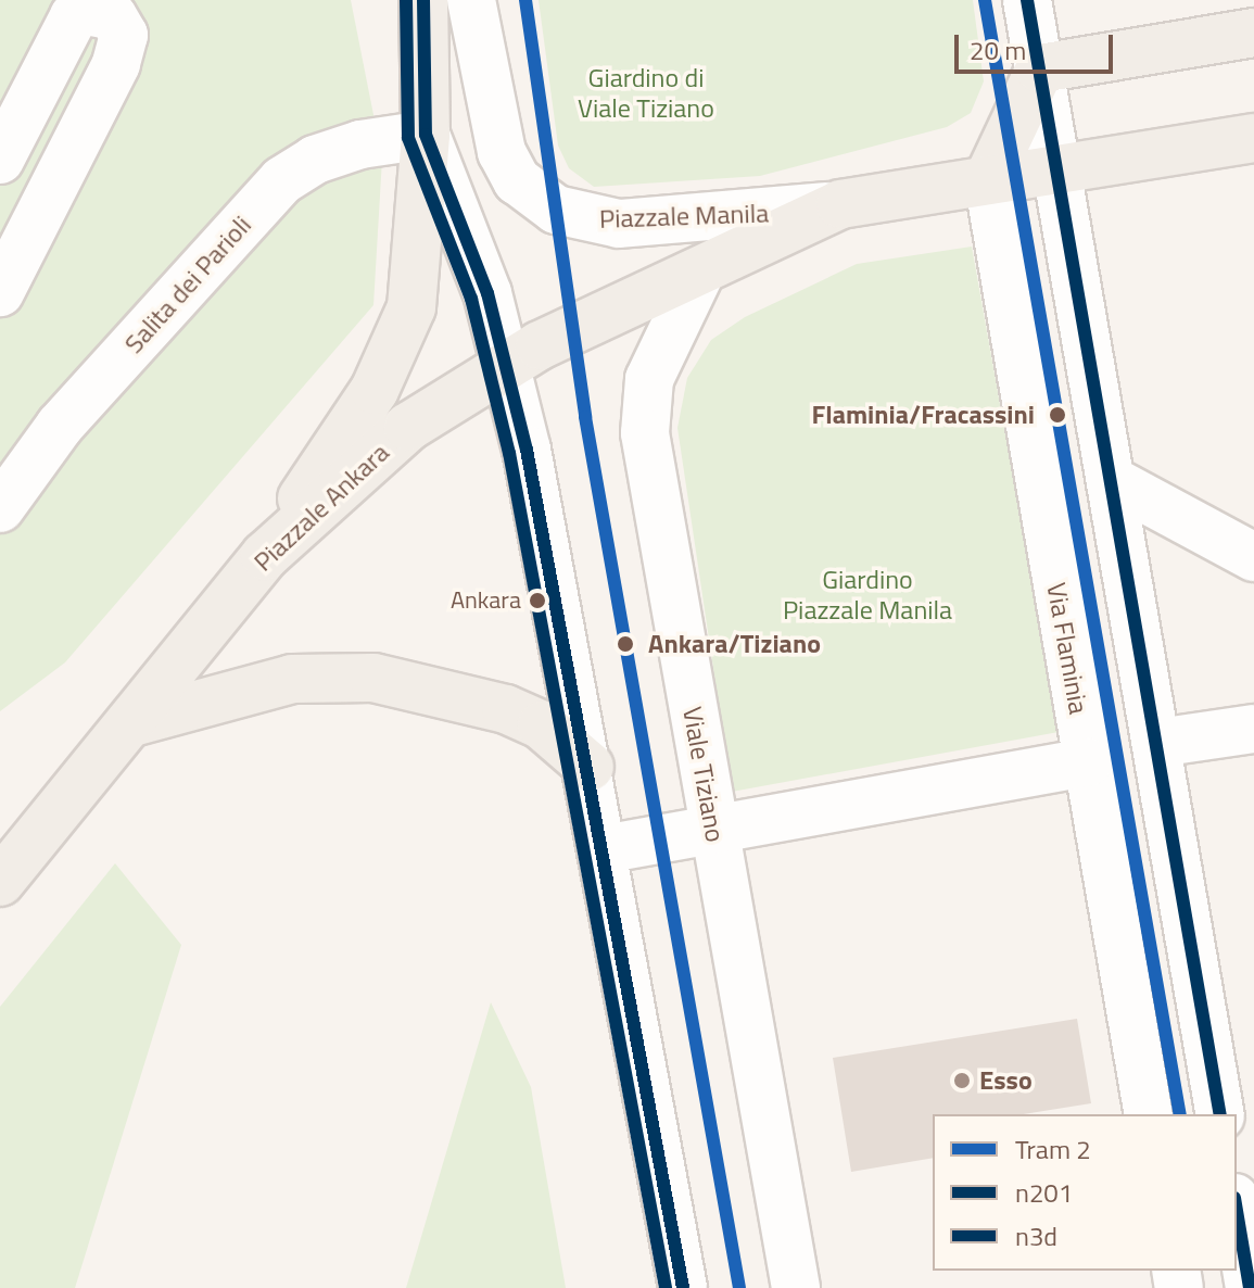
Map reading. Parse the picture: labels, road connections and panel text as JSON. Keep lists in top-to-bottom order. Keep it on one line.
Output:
{"streets":{"main road":["Piazzale Manila","Piazzale Ankara"],"street":["Salita dei Parioli","Via Flaminia","Viale Tiziano"]},"crossings":[["Piazzale Manila","Piazzale Ankara"],["Piazzale Manila","Via Flaminia"],["Piazzale Manila","Viale Tiziano"]],"parks":["Giardino di Viale Tiziano","Giardino Piazzale Manila"],"places":["Flaminia/Fracassini","Ankara","Ankara/Tiziano","Esso"],"lines":["tram line 2","transit line n201","transit line n3d"],"legend":["Tram 2","n201","n3d"],"scale_bar":"20 m"}
